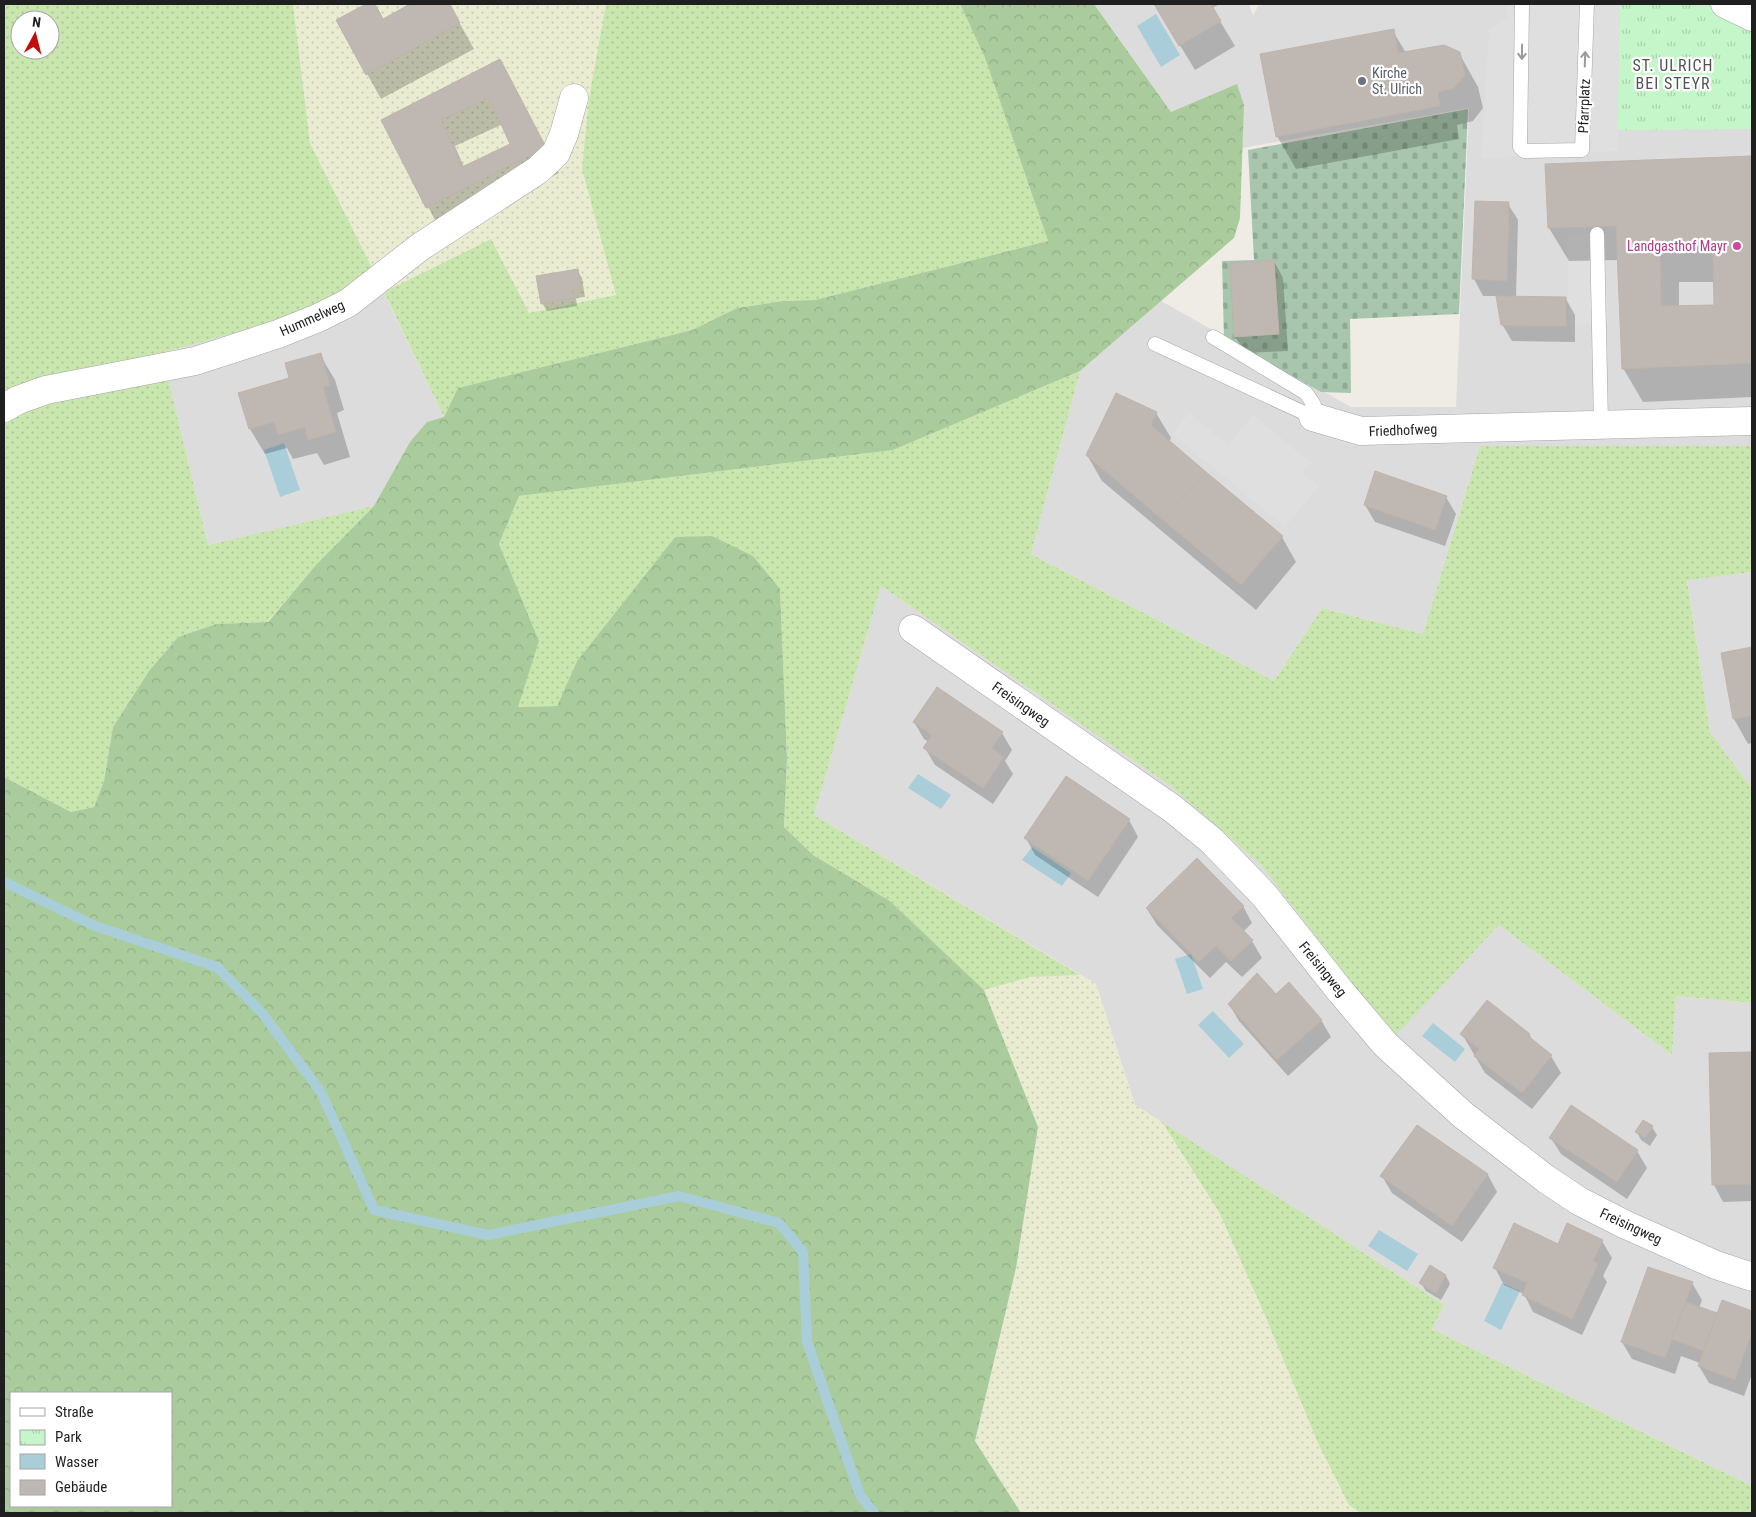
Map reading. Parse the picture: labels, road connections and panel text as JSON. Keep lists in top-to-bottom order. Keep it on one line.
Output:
{"streets":{"street":["Hummelweg","Friedhofweg","Freisingweg"],"lane":["Pfarrplatz"]},"districts":["ST. ULRICH BEI STEYR"],"places":["Kirche St. Ulrich","Landgasthof Mayr"],"legend":["Straße","Park","Wasser","Gebäude"],"north":"top"}
